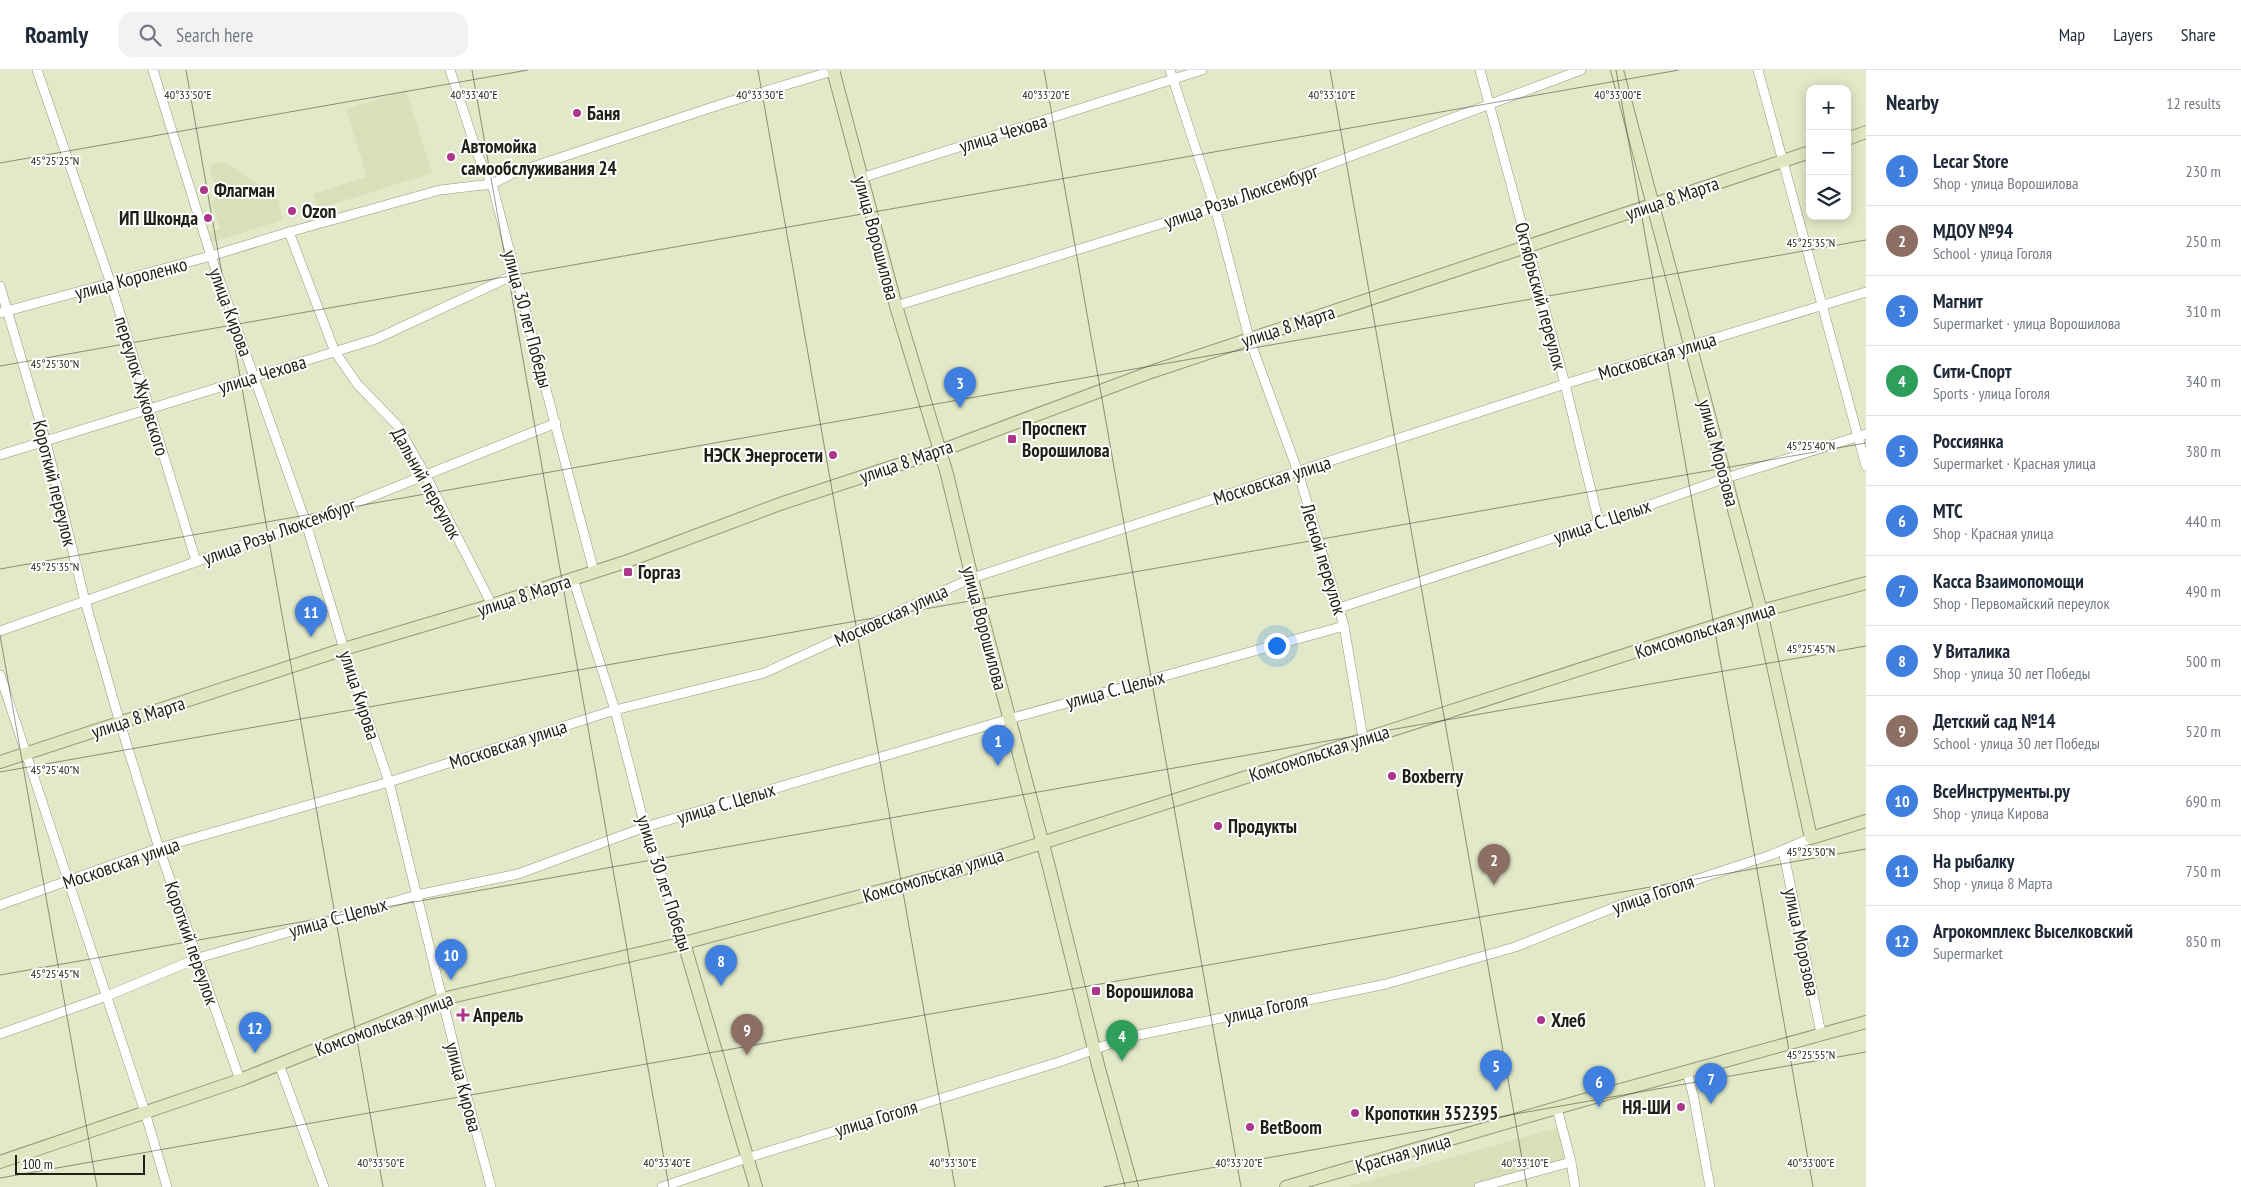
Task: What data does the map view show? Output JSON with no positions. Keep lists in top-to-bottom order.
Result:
{
  "streets": {
    "main road": [
      "улица 8 Марта",
      "улица Ворошилова",
      "улица 30 лет Победы",
      "улица Морозова",
      "Комсомольская улица",
      "улица Гоголя",
      "Красная улица"
    ],
    "street": [
      "улица Чехова",
      "улица Розы Люксембург",
      "улица Короленко",
      "Октябрьский переулок",
      "улица Кирова",
      "Московская улица",
      "переулок Жуковского",
      "Короткий переулок",
      "Дальний переулок",
      "улица С. Целых",
      "Лесной переулок"
    ]
  },
  "crossings": [
    ["улица Чехова", "улица Ворошилова"],
    ["улица Чехова", "улица Кирова"],
    ["улица Чехова", "улица 30 лет Победы"],
    ["улица Чехова", "переулок Жуковского"],
    ["улица Чехова", "Короткий переулок"],
    ["улица Чехова", "Дальний переулок"],
    ["улица Чехова", "Лесной переулок"],
    ["улица Розы Люксембург", "улица Ворошилова"],
    ["улица Розы Люксембург", "Октябрьский переулок"],
    ["улица Розы Люксембург", "улица Кирова"],
    ["улица Розы Люксембург", "улица 30 лет Победы"],
    ["улица Розы Люксембург", "переулок Жуковского"],
    ["улица Розы Люксембург", "Короткий переулок"],
    ["улица Розы Люксембург", "Дальний переулок"],
    ["улица Розы Люксембург", "Лесной переулок"],
    ["улица 8 Марта", "улица Ворошилова"],
    ["улица 8 Марта", "Октябрьский переулок"],
    ["улица 8 Марта", "улица Кирова"],
    ["улица 8 Марта", "улица 30 лет Победы"],
    ["улица 8 Марта", "улица Морозова"],
    ["улица 8 Марта", "Короткий переулок"],
    ["улица 8 Марта", "Дальний переулок"],
    ["улица 8 Марта", "Лесной переулок"],
    ["улица Ворошилова", "улица Короленко"],
    ["улица Ворошилова", "Московская улица"],
    ["улица Ворошилова", "улица С. Целых"],
    ["улица Ворошилова", "Комсомольская улица"],
    ["улица Ворошилова", "улица Гоголя"],
    ["улица Короленко", "улица Кирова"],
    ["улица Короленко", "улица 30 лет Победы"],
    ["улица Короленко", "переулок Жуковского"],
    ["улица Короленко", "Короткий переулок"],
    ["улица Короленко", "Дальний переулок"],
    ["Октябрьский переулок", "Московская улица"],
    ["Октябрьский переулок", "улица С. Целых"],
    ["улица Кирова", "Московская улица"],
    ["улица Кирова", "улица С. Целых"],
    ["улица Кирова", "Комсомольская улица"],
    ["улица 30 лет Победы", "Московская улица"],
    ["улица 30 лет Победы", "улица С. Целых"],
    ["улица 30 лет Победы", "Комсомольская улица"],
    ["улица 30 лет Победы", "улица Гоголя"],
    ["Московская улица", "улица Морозова"],
    ["Московская улица", "Короткий переулок"],
    ["Московская улица", "Лесной переулок"],
    ["улица Морозова", "улица С. Целых"],
    ["улица Морозова", "Комсомольская улица"],
    ["улица Морозова", "улица Гоголя"],
    ["улица Морозова", "Красная улица"],
    ["Короткий переулок", "улица С. Целых"],
    ["Короткий переулок", "Комсомольская улица"],
    ["улица С. Целых", "Лесной переулок"],
    ["Лесной переулок", "Комсомольская улица"]
  ],
  "places": {
    "other": [
      "Баня",
      "Автомойка самообслуживания 24",
      "Флагман",
      "Ozon",
      "ИП Шконда",
      "НЭСК Энергосети",
      "Boxberry",
      "Продукты",
      "Хлеб",
      "НЯ-ШИ",
      "Кропоткин 352395",
      "BetBoom"
    ],
    "transit": ["Проспект Ворошилова", "Горгаз", "Ворошилова"],
    "health": ["Апрель"]
  },
  "scale_bar": "100 m",
  "page": {
    "header": "Roamly",
    "search": "Search here",
    "nav": ["Map", "Layers", "Share"],
    "heading": ["Nearby", "12 results"],
    "map_buttons": ["+", "−"],
    "list": [
      {
        "mark": "1",
        "name": "Lecar Store",
        "note": "Shop · улица Ворошилова",
        "value": "230 m"
      },
      {
        "mark": "2",
        "name": "МДОУ №94",
        "note": "School · улица Гоголя",
        "value": "250 m"
      },
      {
        "mark": "3",
        "name": "Магнит",
        "note": "Supermarket · улица Ворошилова",
        "value": "310 m"
      },
      {
        "mark": "4",
        "name": "Сити-Спорт",
        "note": "Sports · улица Гоголя",
        "value": "340 m"
      },
      {
        "mark": "5",
        "name": "Россиянка",
        "note": "Supermarket · Красная улица",
        "value": "380 m"
      },
      {
        "mark": "6",
        "name": "МТС",
        "note": "Shop · Красная улица",
        "value": "440 m"
      },
      {
        "mark": "7",
        "name": "Касса Взаимопомощи",
        "note": "Shop · Первомайский переулок",
        "value": "490 m"
      },
      {
        "mark": "8",
        "name": "У Виталика",
        "note": "Shop · улица 30 лет Победы",
        "value": "500 m"
      },
      {
        "mark": "9",
        "name": "Детский сад №14",
        "note": "School · улица 30 лет Победы",
        "value": "520 m"
      },
      {
        "mark": "10",
        "name": "ВсеИнструменты.ру",
        "note": "Shop · улица Кирова",
        "value": "690 m"
      },
      {
        "mark": "11",
        "name": "На рыбалку",
        "note": "Shop · улица 8 Марта",
        "value": "750 m"
      },
      {
        "mark": "12",
        "name": "Агрокомплекс Выселковский",
        "note": "Supermarket",
        "value": "850 m"
      }
    ],
    "pins": [
      "3",
      "11",
      "1",
      "2",
      "10",
      "8",
      "12",
      "9",
      "4",
      "5",
      "7",
      "6"
    ],
    "scale": "100 m"
  },
  "coordinates": [
    "40°33'50\"E",
    "40°33'40\"E",
    "40°33'30\"E",
    "40°33'20\"E",
    "40°33'10\"E",
    "40°33'00\"E",
    "45°25'25\"N",
    "45°25'35\"N",
    "45°25'30\"N",
    "45°25'40\"N",
    "45°25'45\"N",
    "45°25'50\"N",
    "45°25'55\"N"
  ]
}
